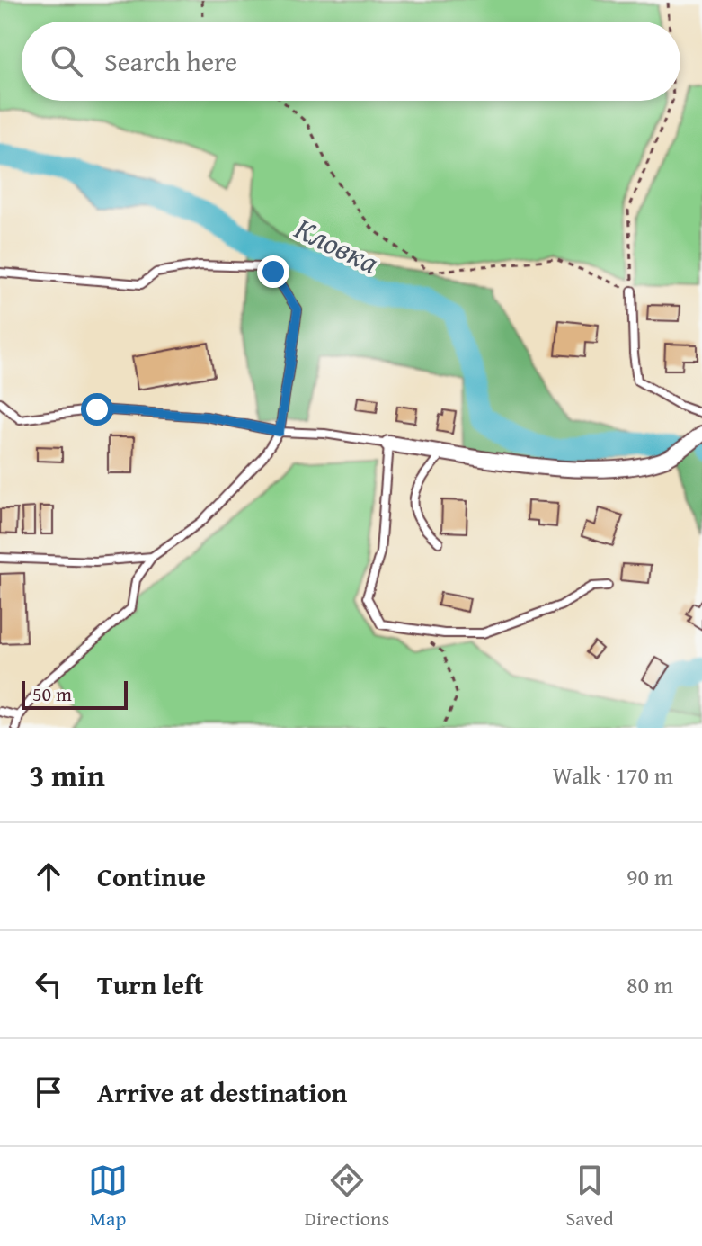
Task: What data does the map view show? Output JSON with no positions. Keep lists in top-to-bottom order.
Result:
{
  "water": ["Кловка"],
  "scale_bar": "50 m",
  "page": {
    "search": "Search here",
    "scale": "50 m",
    "heading": ["3 min", "Walk · 170 m"],
    "list": [
      ["Continue", "90 m"],
      ["Turn left", "80 m"],
      "Arrive at destination"
    ],
    "nav": ["Map", "Directions", "Saved"]
  }
}
